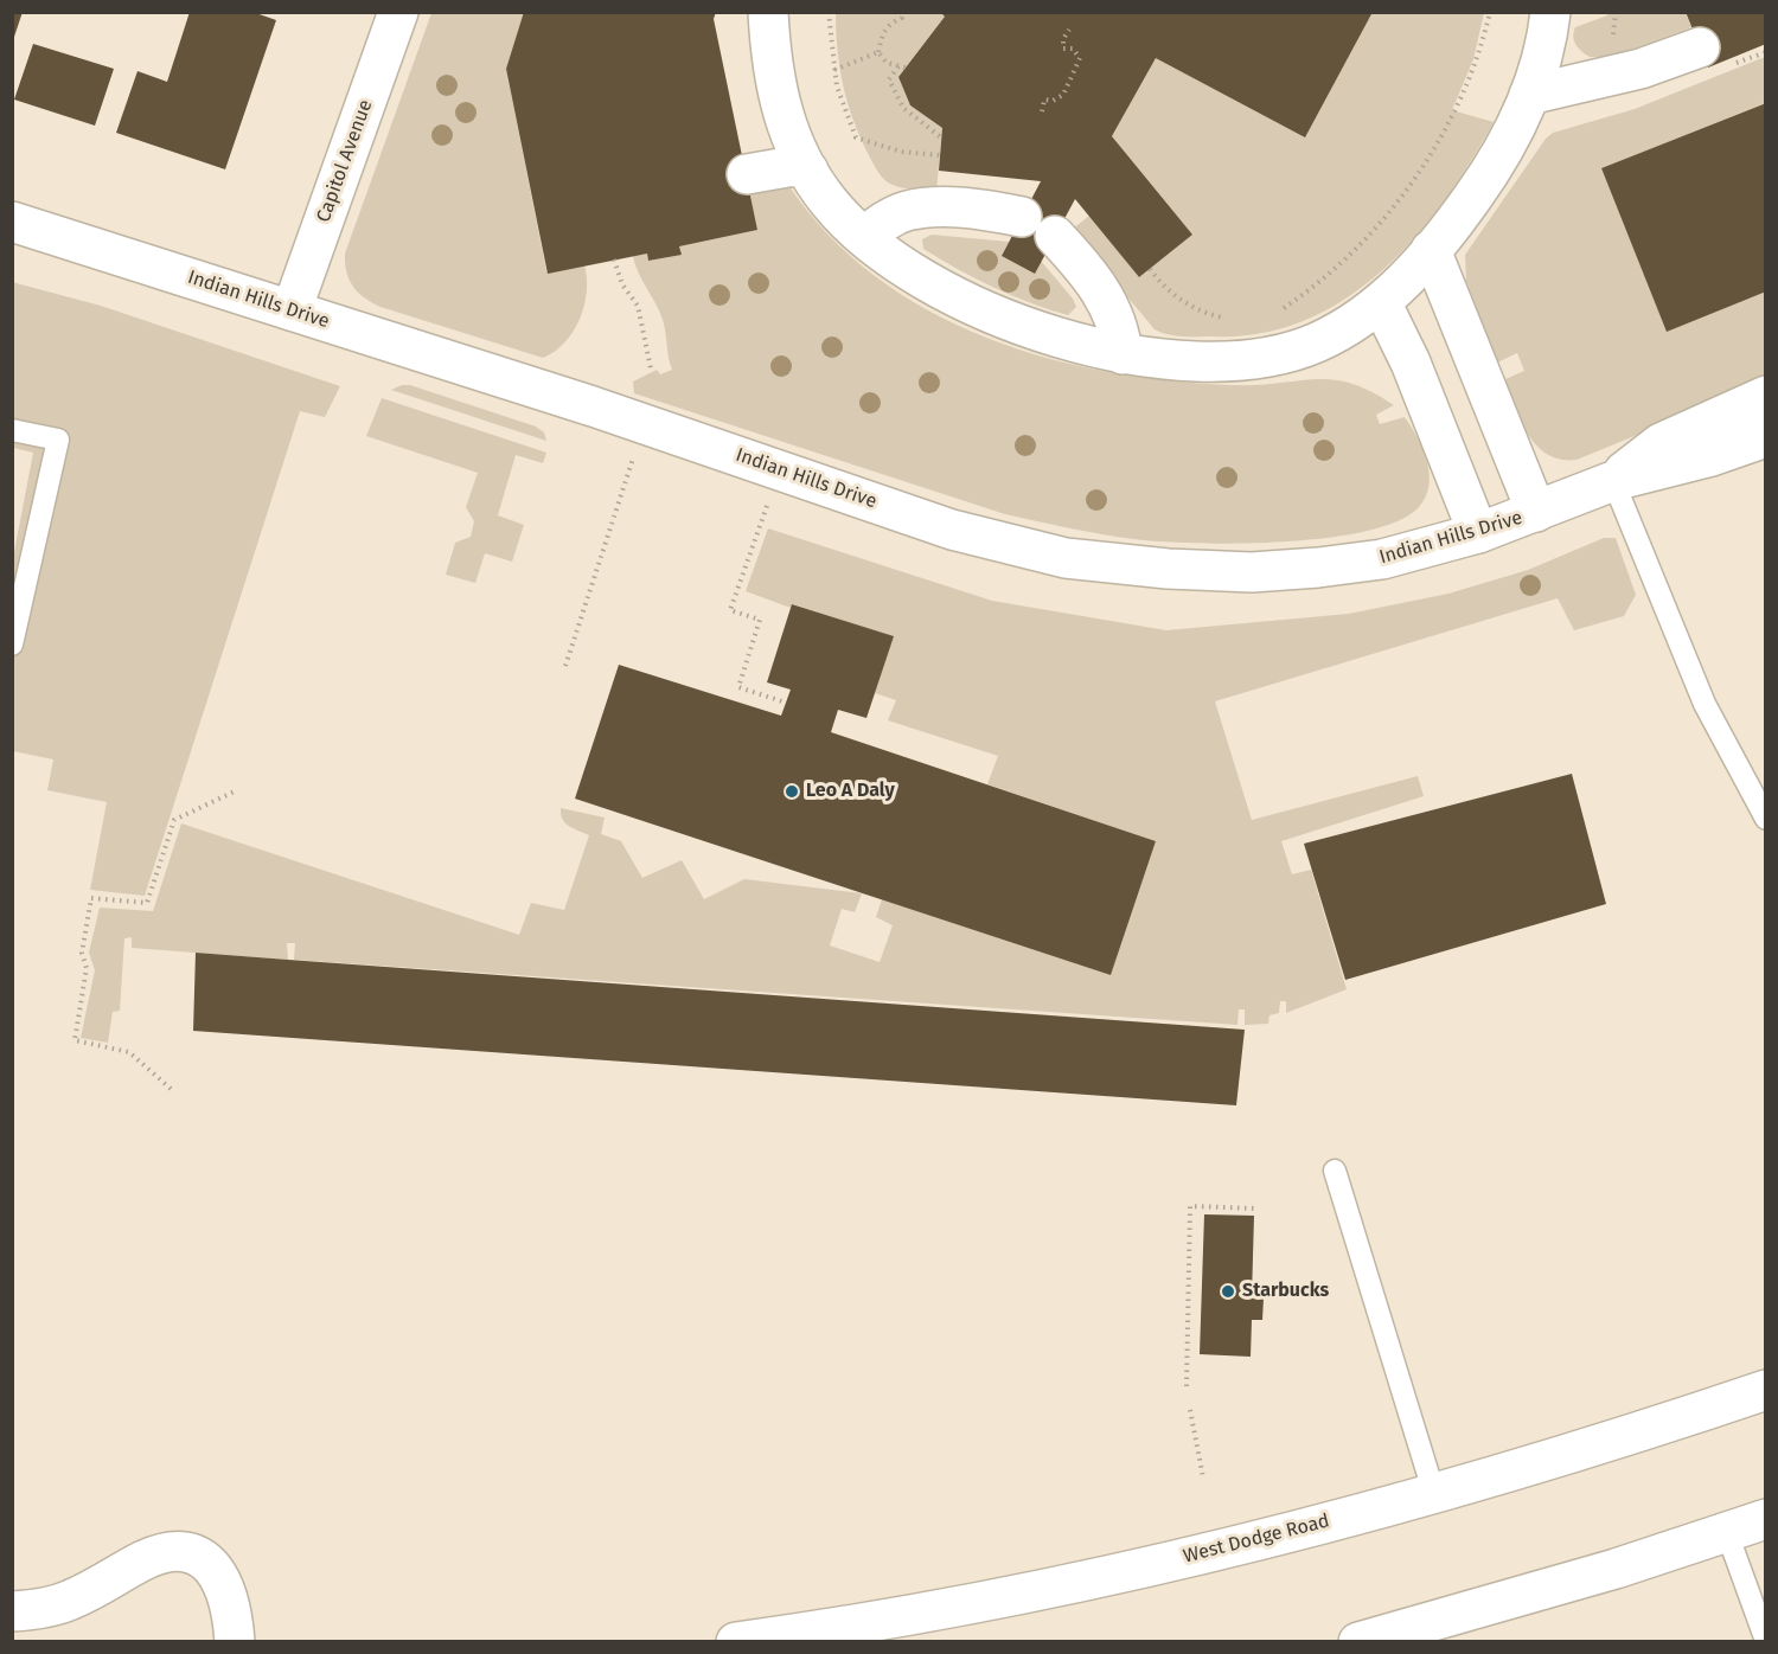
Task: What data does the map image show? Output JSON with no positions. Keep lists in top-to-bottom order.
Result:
{
  "streets": {
    "main road": ["Capitol Avenue", "Indian Hills Drive", "West Dodge Road"]
  },
  "crossings": [
    ["Capitol Avenue", "Indian Hills Drive"]
  ],
  "places": ["Leo A Daly", "Starbucks"]
}
